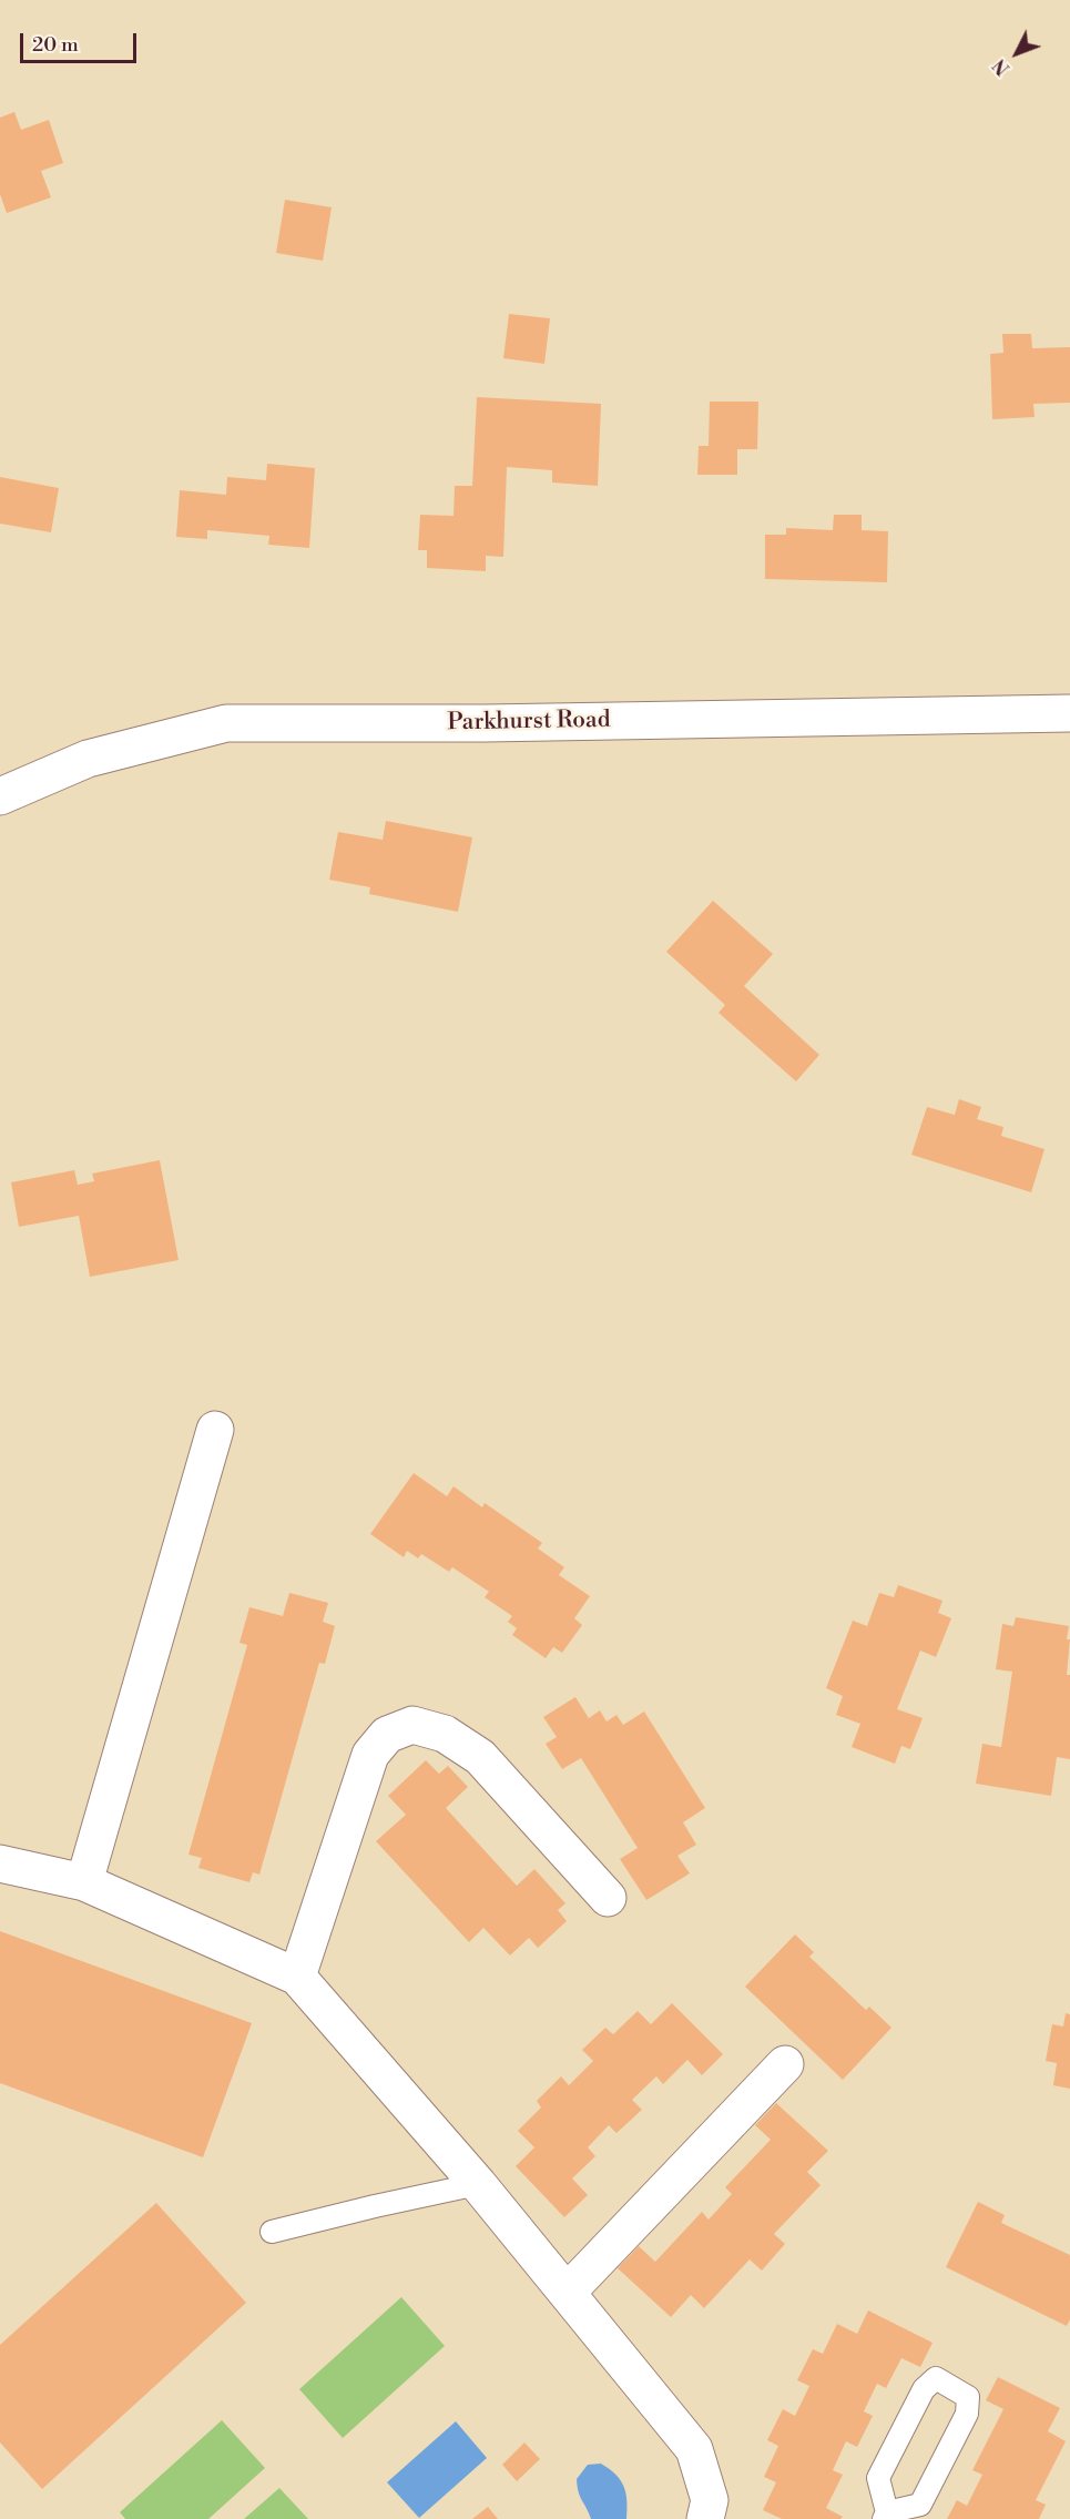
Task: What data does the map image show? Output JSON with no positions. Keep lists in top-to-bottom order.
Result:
{
  "streets": {
    "street": ["Parkhurst Road"]
  },
  "scale_bar": "20 m",
  "north": "bottom left"
}
